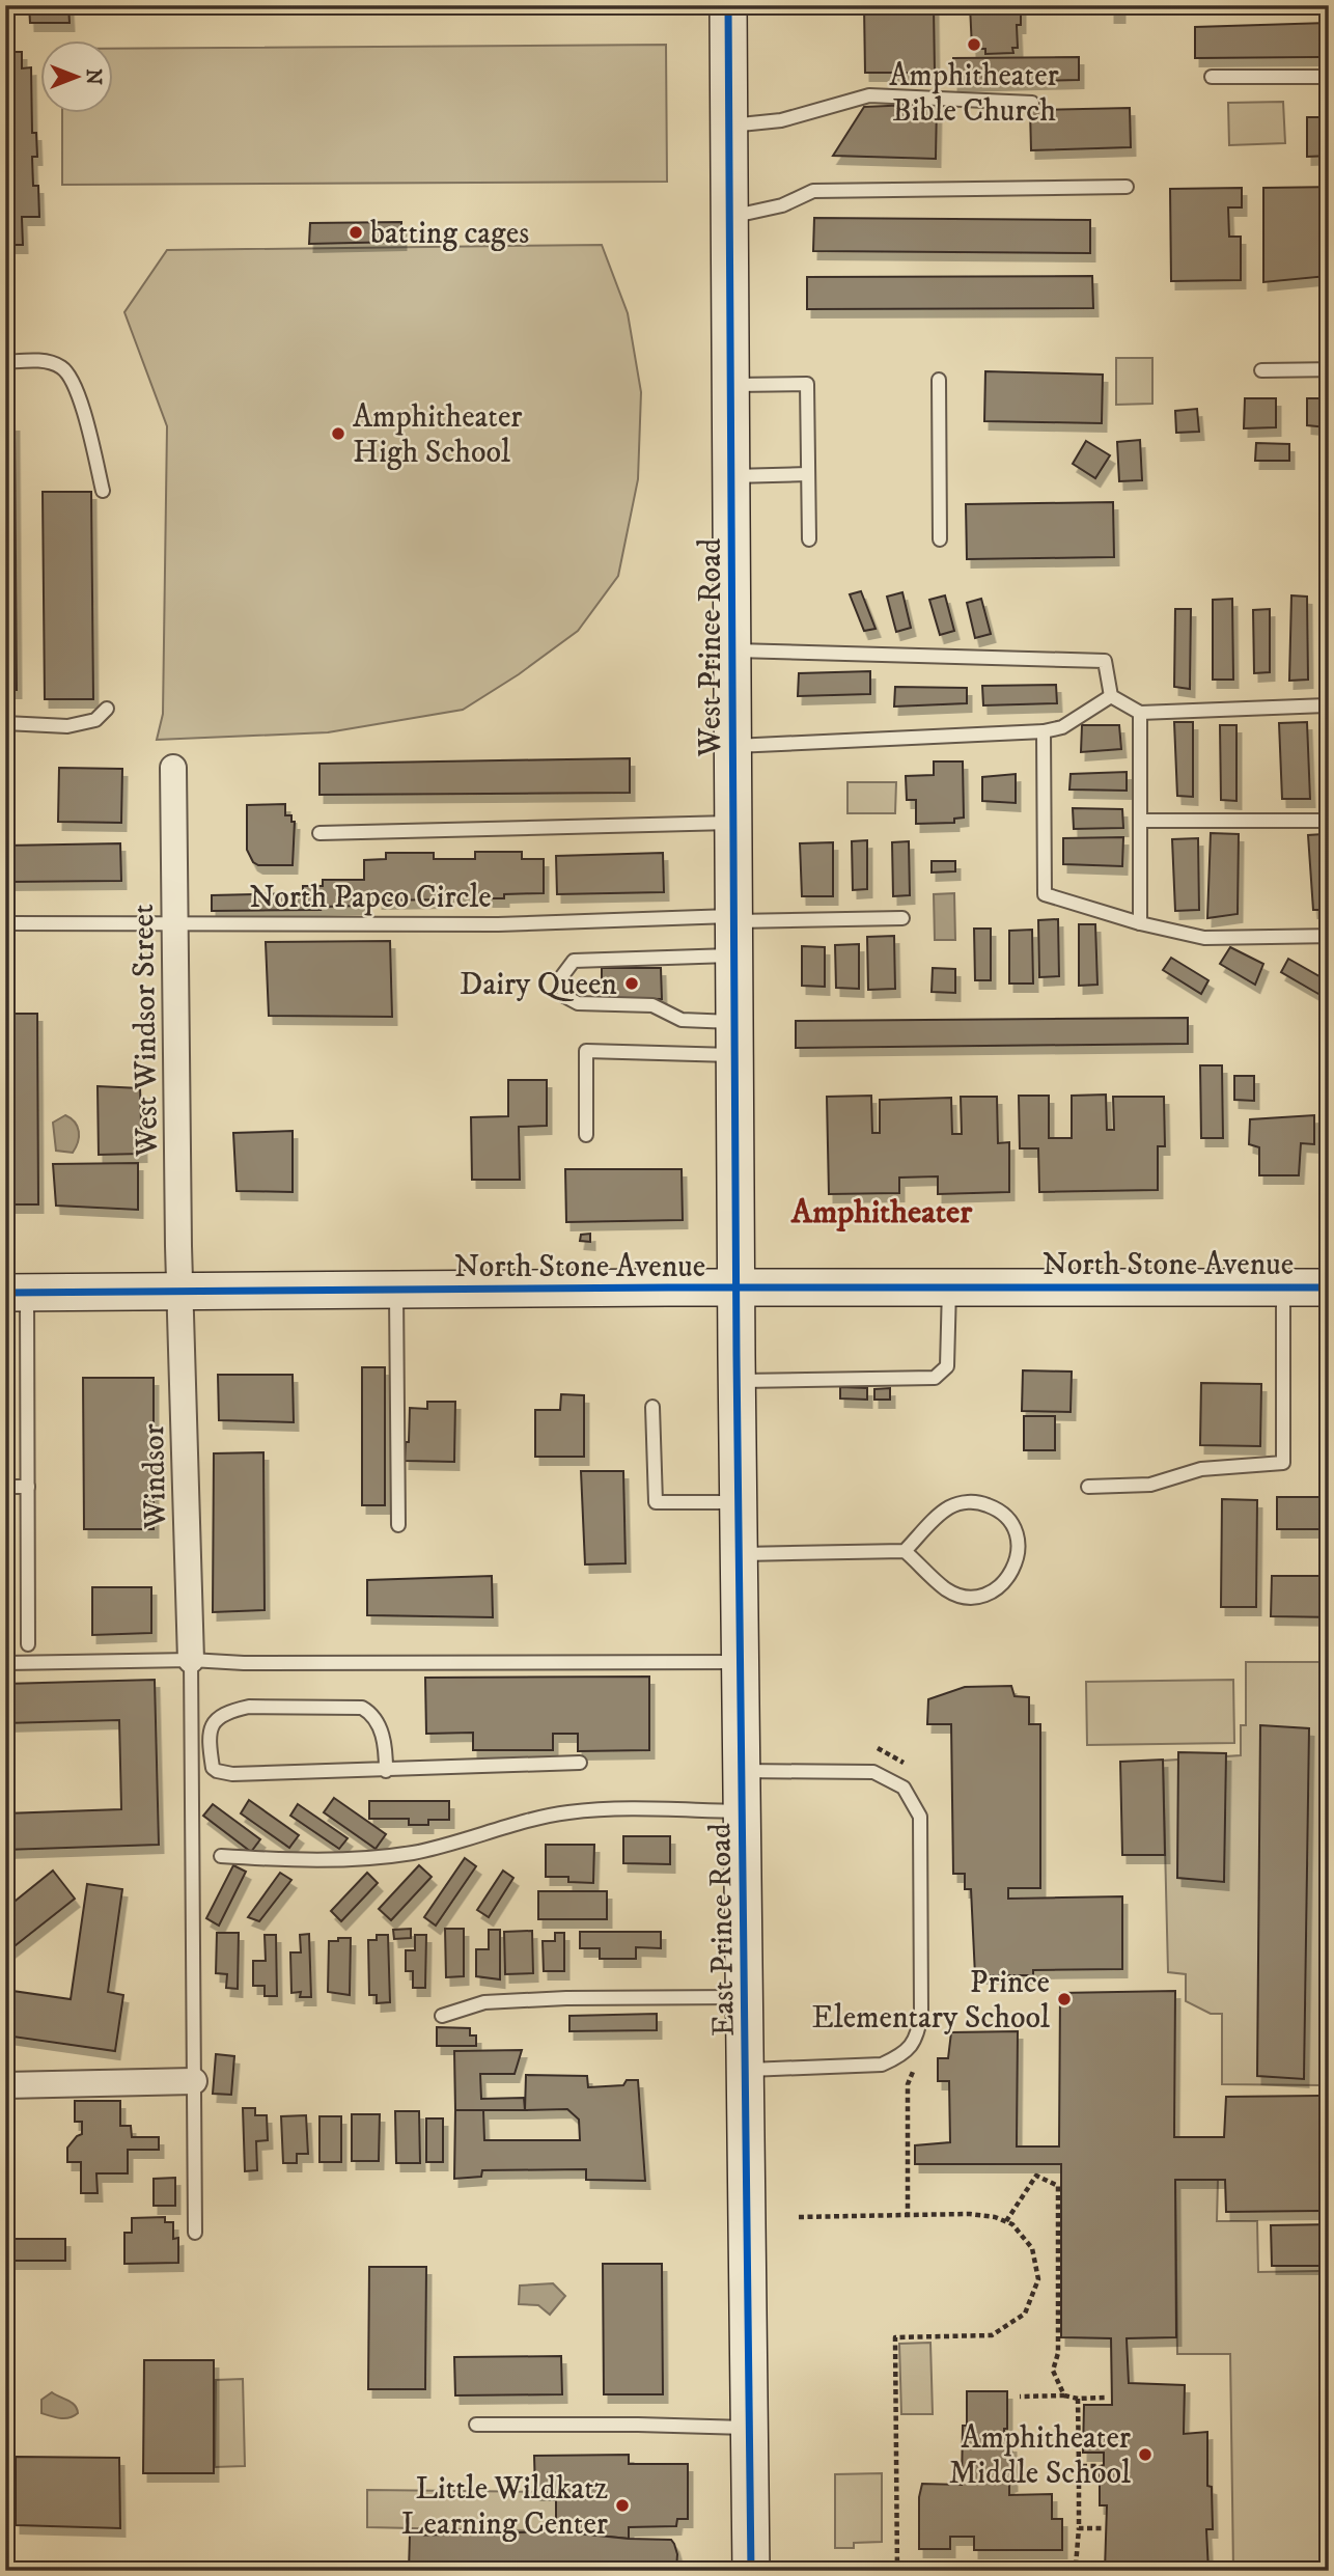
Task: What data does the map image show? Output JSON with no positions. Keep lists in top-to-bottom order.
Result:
{
  "streets": {
    "main road": ["West Prince Road", "North Stone Avenue", "East Prince Road"],
    "street": ["West Windsor Street", "Windsor"],
    "lane": ["North Papco Circle"]
  },
  "crossings": [
    ["West Prince Road", "North Papco Circle"],
    ["West Prince Road", "North Stone Avenue"],
    ["West Prince Road", "East Prince Road"],
    ["North Papco Circle", "West Windsor Street"],
    ["West Windsor Street", "North Stone Avenue"],
    ["West Windsor Street", "Windsor"],
    ["North Stone Avenue", "Windsor"],
    ["North Stone Avenue", "East Prince Road"]
  ],
  "districts": ["Amphitheater"],
  "places": [
    "Amphitheater Bible Church",
    "batting cages",
    "Amphitheater High School",
    "Dairy Queen",
    "Prince Elementary School",
    "Amphitheater Middle School",
    "Little Wildkatz Learning Center"
  ],
  "north": "right"
}
